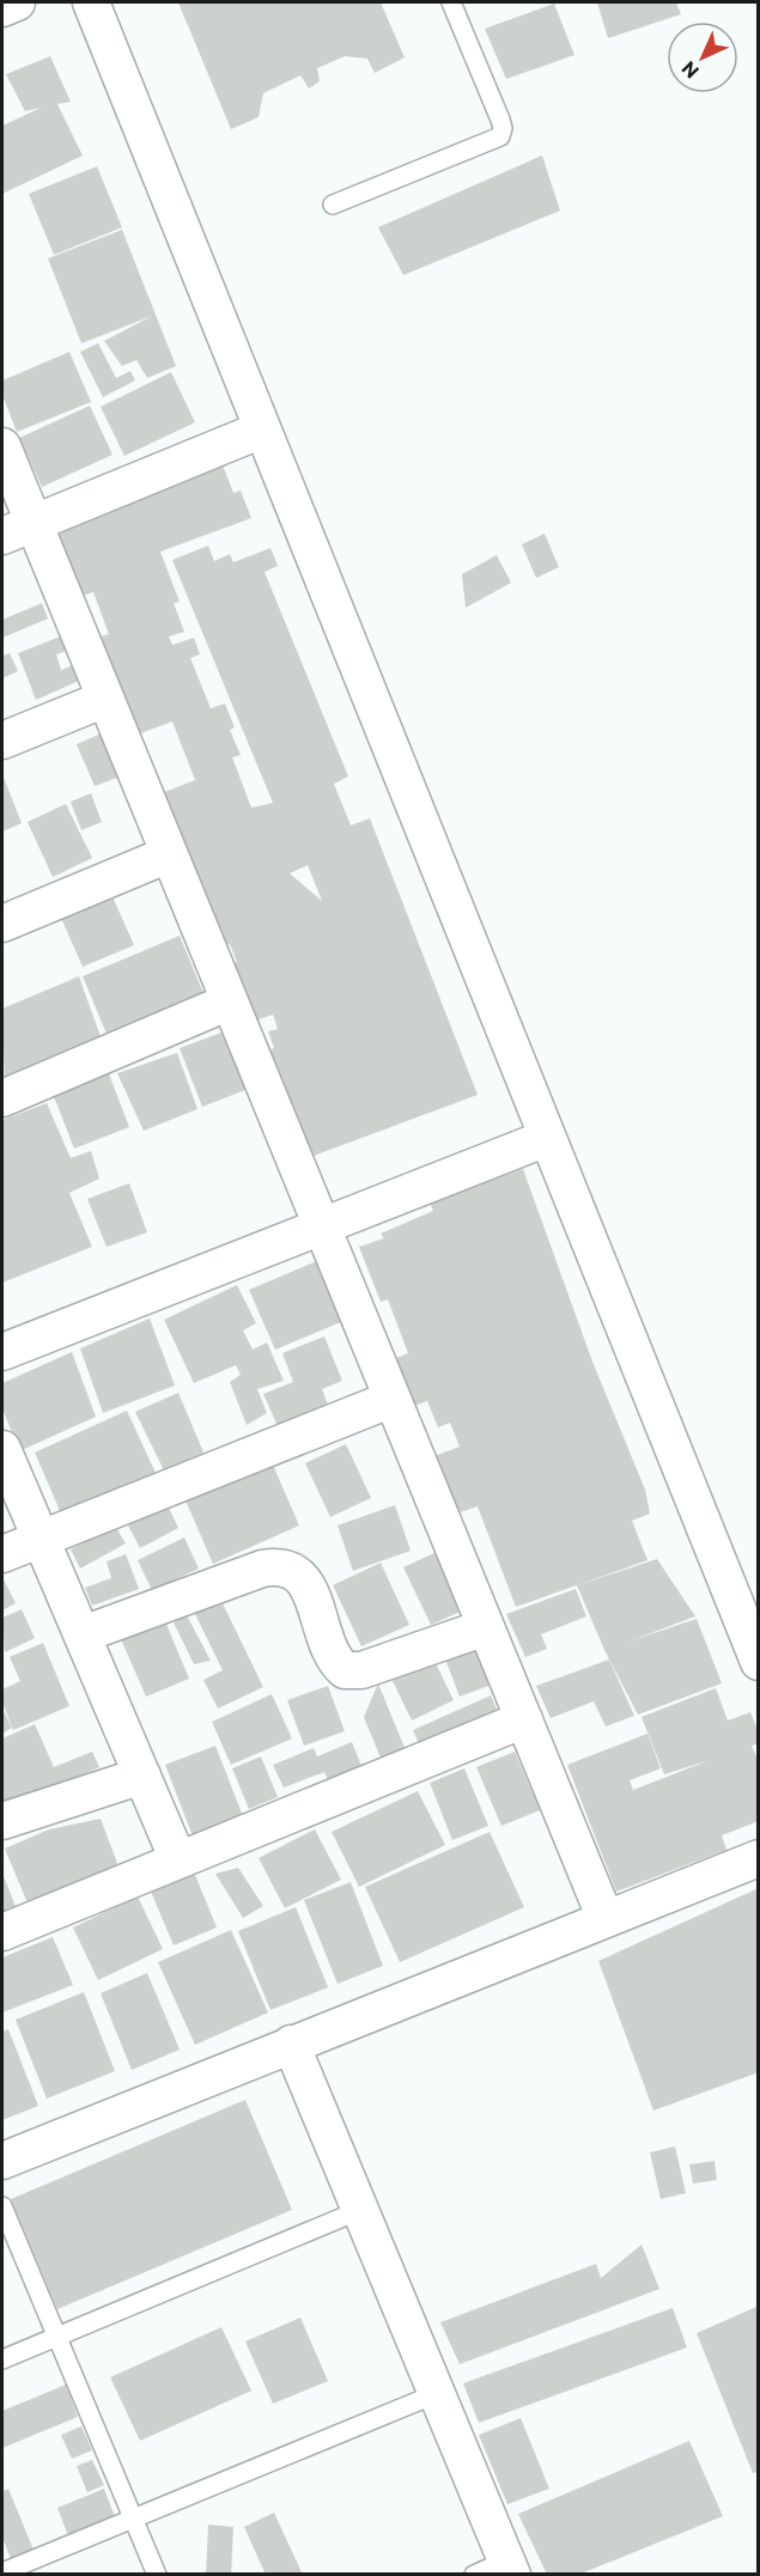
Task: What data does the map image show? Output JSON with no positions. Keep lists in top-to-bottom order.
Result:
{
  "north": "bottom left"
}
